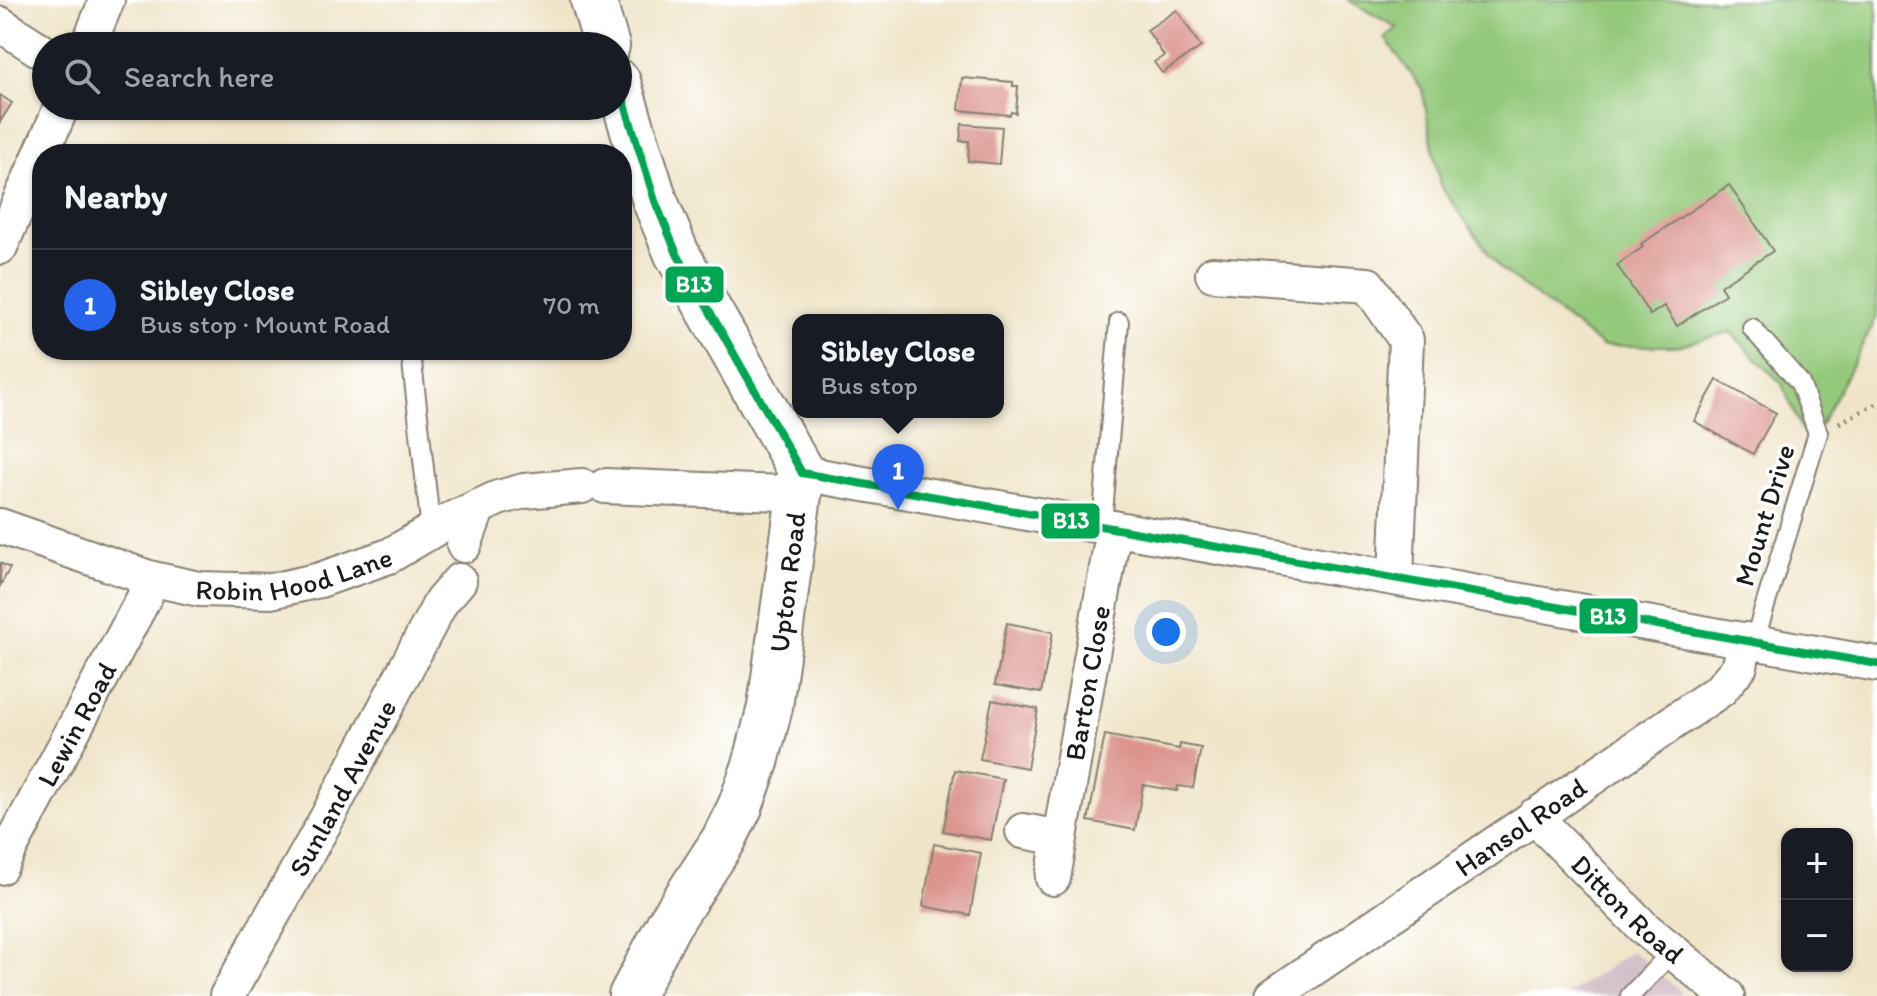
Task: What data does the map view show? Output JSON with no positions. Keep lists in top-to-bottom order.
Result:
{
  "streets": {
    "street": [
      "Robin Hood Lane",
      "Upton Road",
      "Barton Close",
      "Lewin Road",
      "Sunland Avenue",
      "Hansol Road",
      "Ditton Road"
    ],
    "lane": ["Mount Drive"]
  },
  "crossings": [
    ["Mount Drive", "Hansol Road"],
    ["Robin Hood Lane", "Upton Road"],
    ["Robin Hood Lane", "Lewin Road"],
    ["Hansol Road", "Ditton Road"]
  ],
  "lines": ["transit line B13"],
  "page": {
    "search": "Search here",
    "heading": "Nearby",
    "list": [
      {
        "mark": "1",
        "name": "Sibley Close",
        "note": "Bus stop · Mount Road",
        "value": "70 m"
      }
    ],
    "popup": ["Sibley Close", "Bus stop"],
    "pins": "1",
    "map_buttons": ["+", "−"]
  }
}
